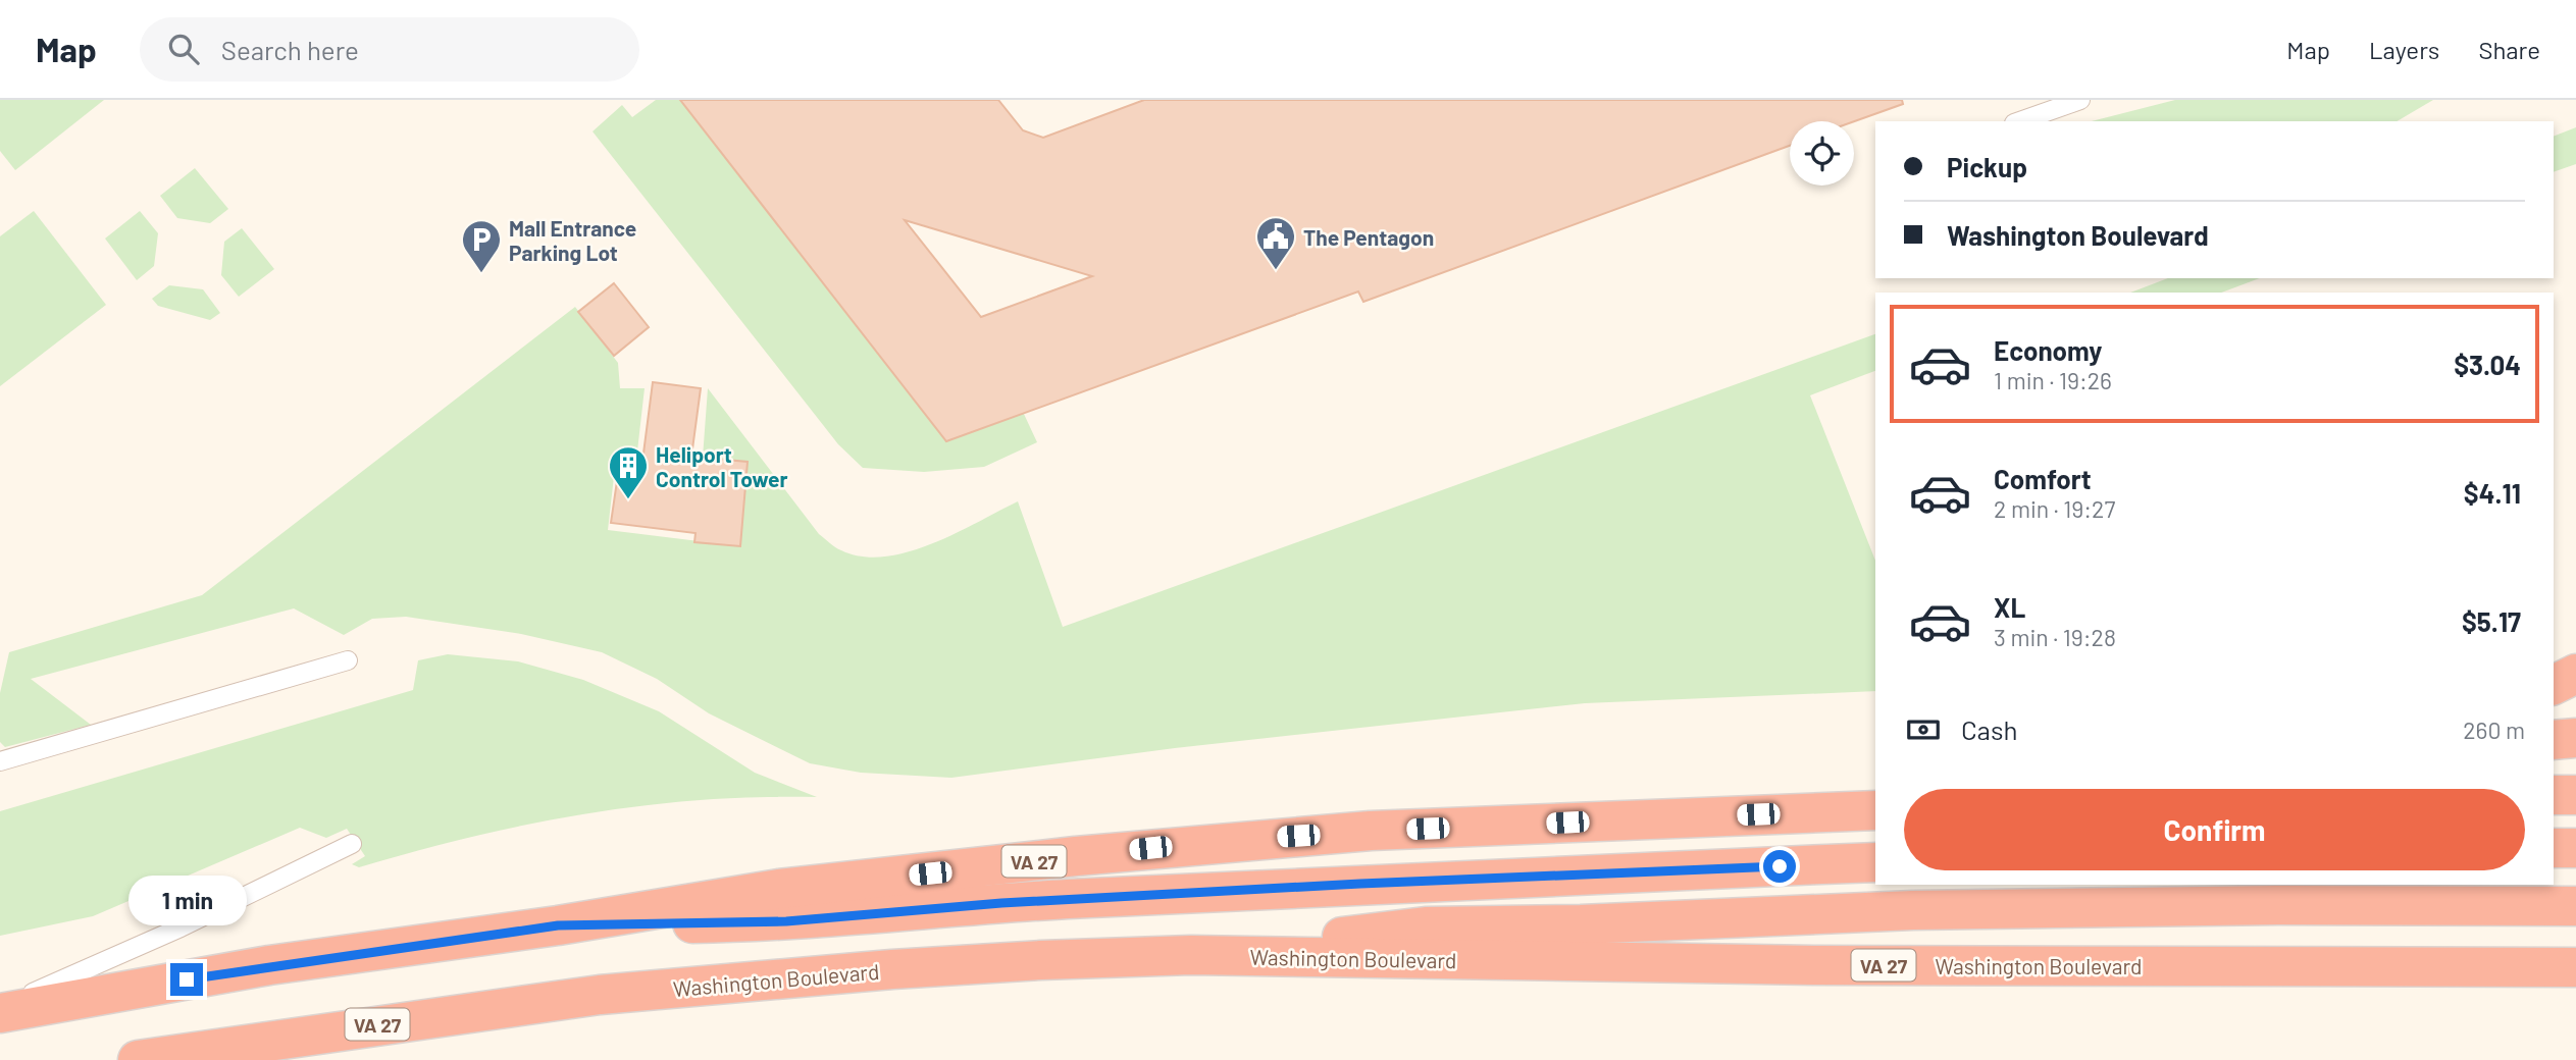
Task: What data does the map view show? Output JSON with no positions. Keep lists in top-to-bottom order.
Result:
{
  "streets": {
    "highway": ["VA 27", "Washington Boulevard"]
  },
  "places": {
    "public building": ["The Pentagon"],
    "parking": ["Mall Entrance Parking Lot"],
    "building": ["Heliport Control Tower"]
  },
  "page": {
    "header": "Map",
    "search": "Search here",
    "nav": ["Map", "Layers", "Share"],
    "banner": ["Pickup", "Washington Boulevard"],
    "list": [
      {
        "name": "Economy",
        "note": "1 min · 19:26",
        "value": "$3.04"
      },
      {
        "name": "Comfort",
        "note": "2 min · 19:27",
        "value": "$4.11"
      },
      {
        "name": "XL",
        "note": "3 min · 19:28",
        "value": "$5.17"
      }
    ],
    "pay": ["Cash", "260 m"],
    "buttons": "Confirm",
    "bubble": "1 min"
  }
}
